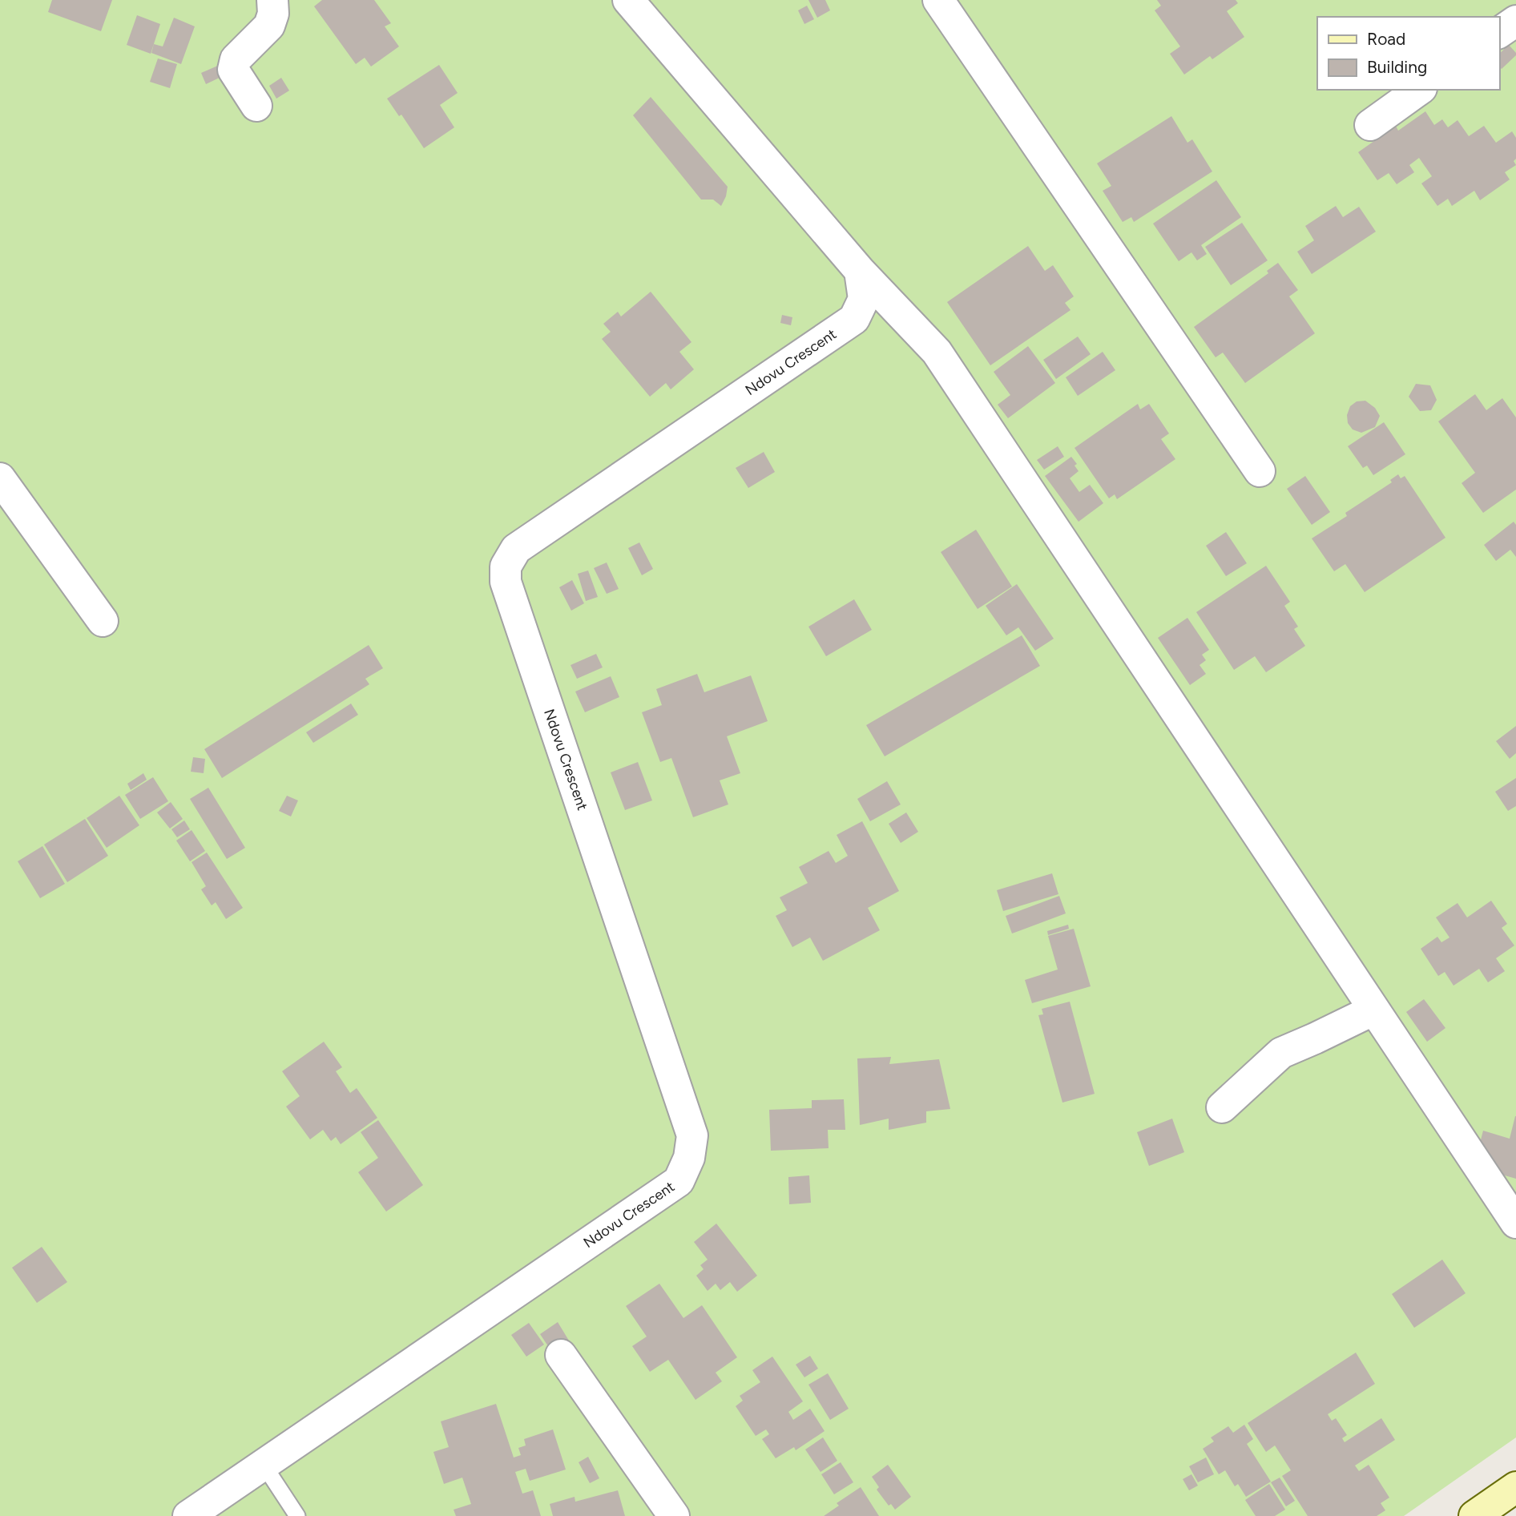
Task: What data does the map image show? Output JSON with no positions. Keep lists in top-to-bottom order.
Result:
{
  "streets": {
    "street": ["Ndovu Crescent"]
  },
  "legend": ["Road", "Building"]
}
